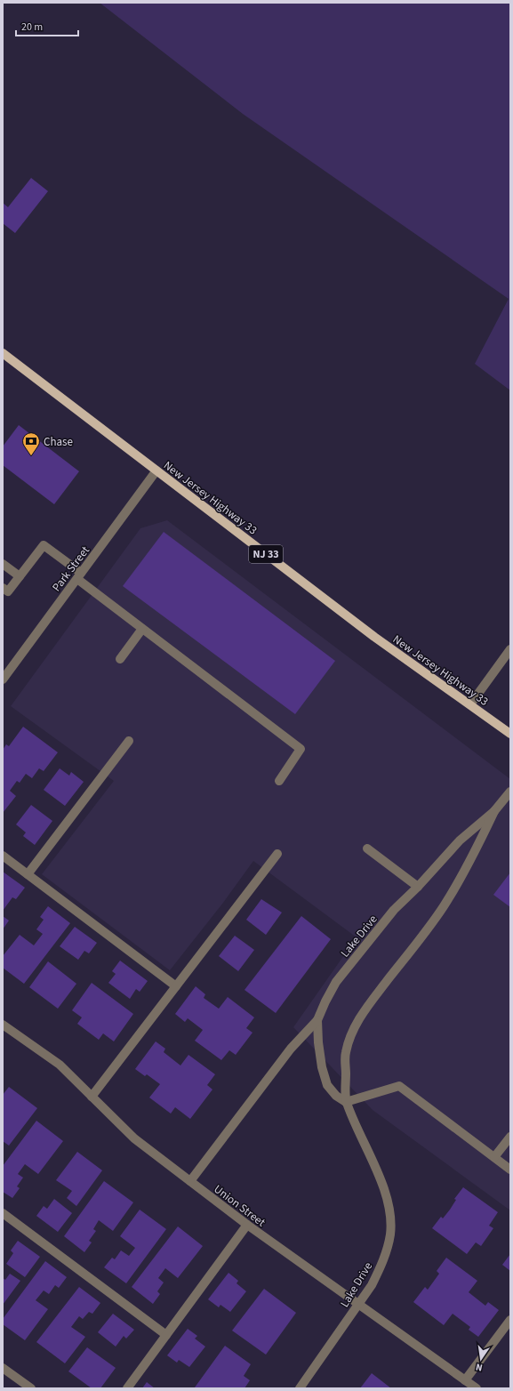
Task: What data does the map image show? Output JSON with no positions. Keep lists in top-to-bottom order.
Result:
{
  "streets": {
    "main road": ["New Jersey Highway 33", "NJ 33"],
    "street": ["Park Street", "Lake Drive", "Union Street"]
  },
  "crossings": [
    ["New Jersey Highway 33", "Park Street"],
    ["Lake Drive", "Union Street"]
  ],
  "places": {
    "bank": ["Chase"]
  },
  "scale_bar": "20 m",
  "north": "bottom"
}
